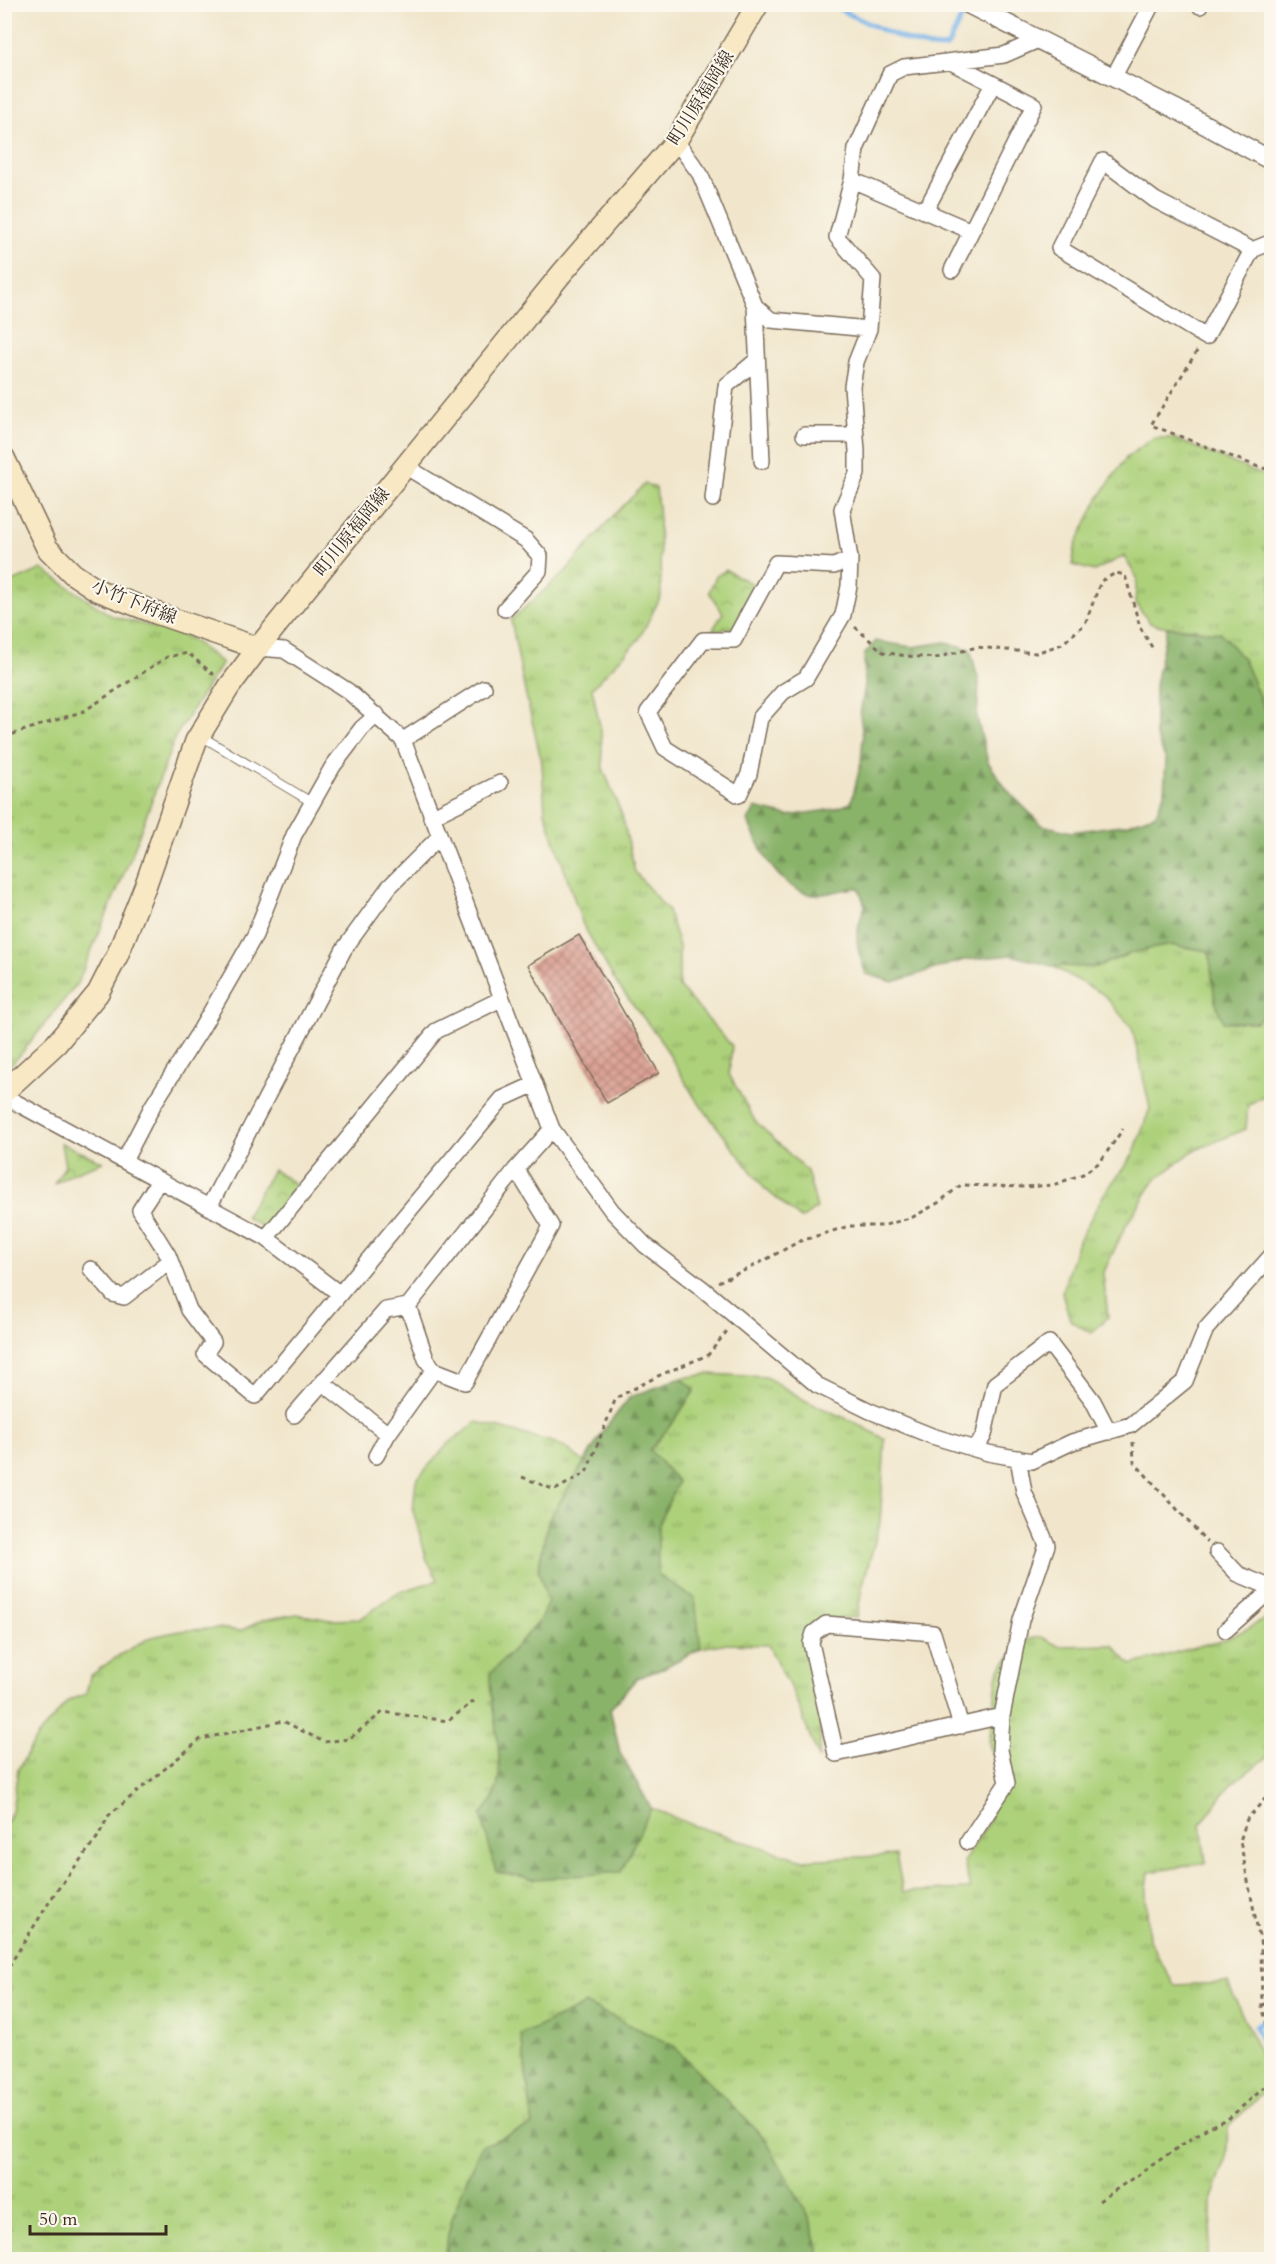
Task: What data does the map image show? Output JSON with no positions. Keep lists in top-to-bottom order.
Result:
{
  "streets": {
    "main road": ["町川原福岡線", "小竹下府線"]
  },
  "crossings": [
    ["町川原福岡線", "小竹下府線"]
  ],
  "scale_bar": "50 m"
}
